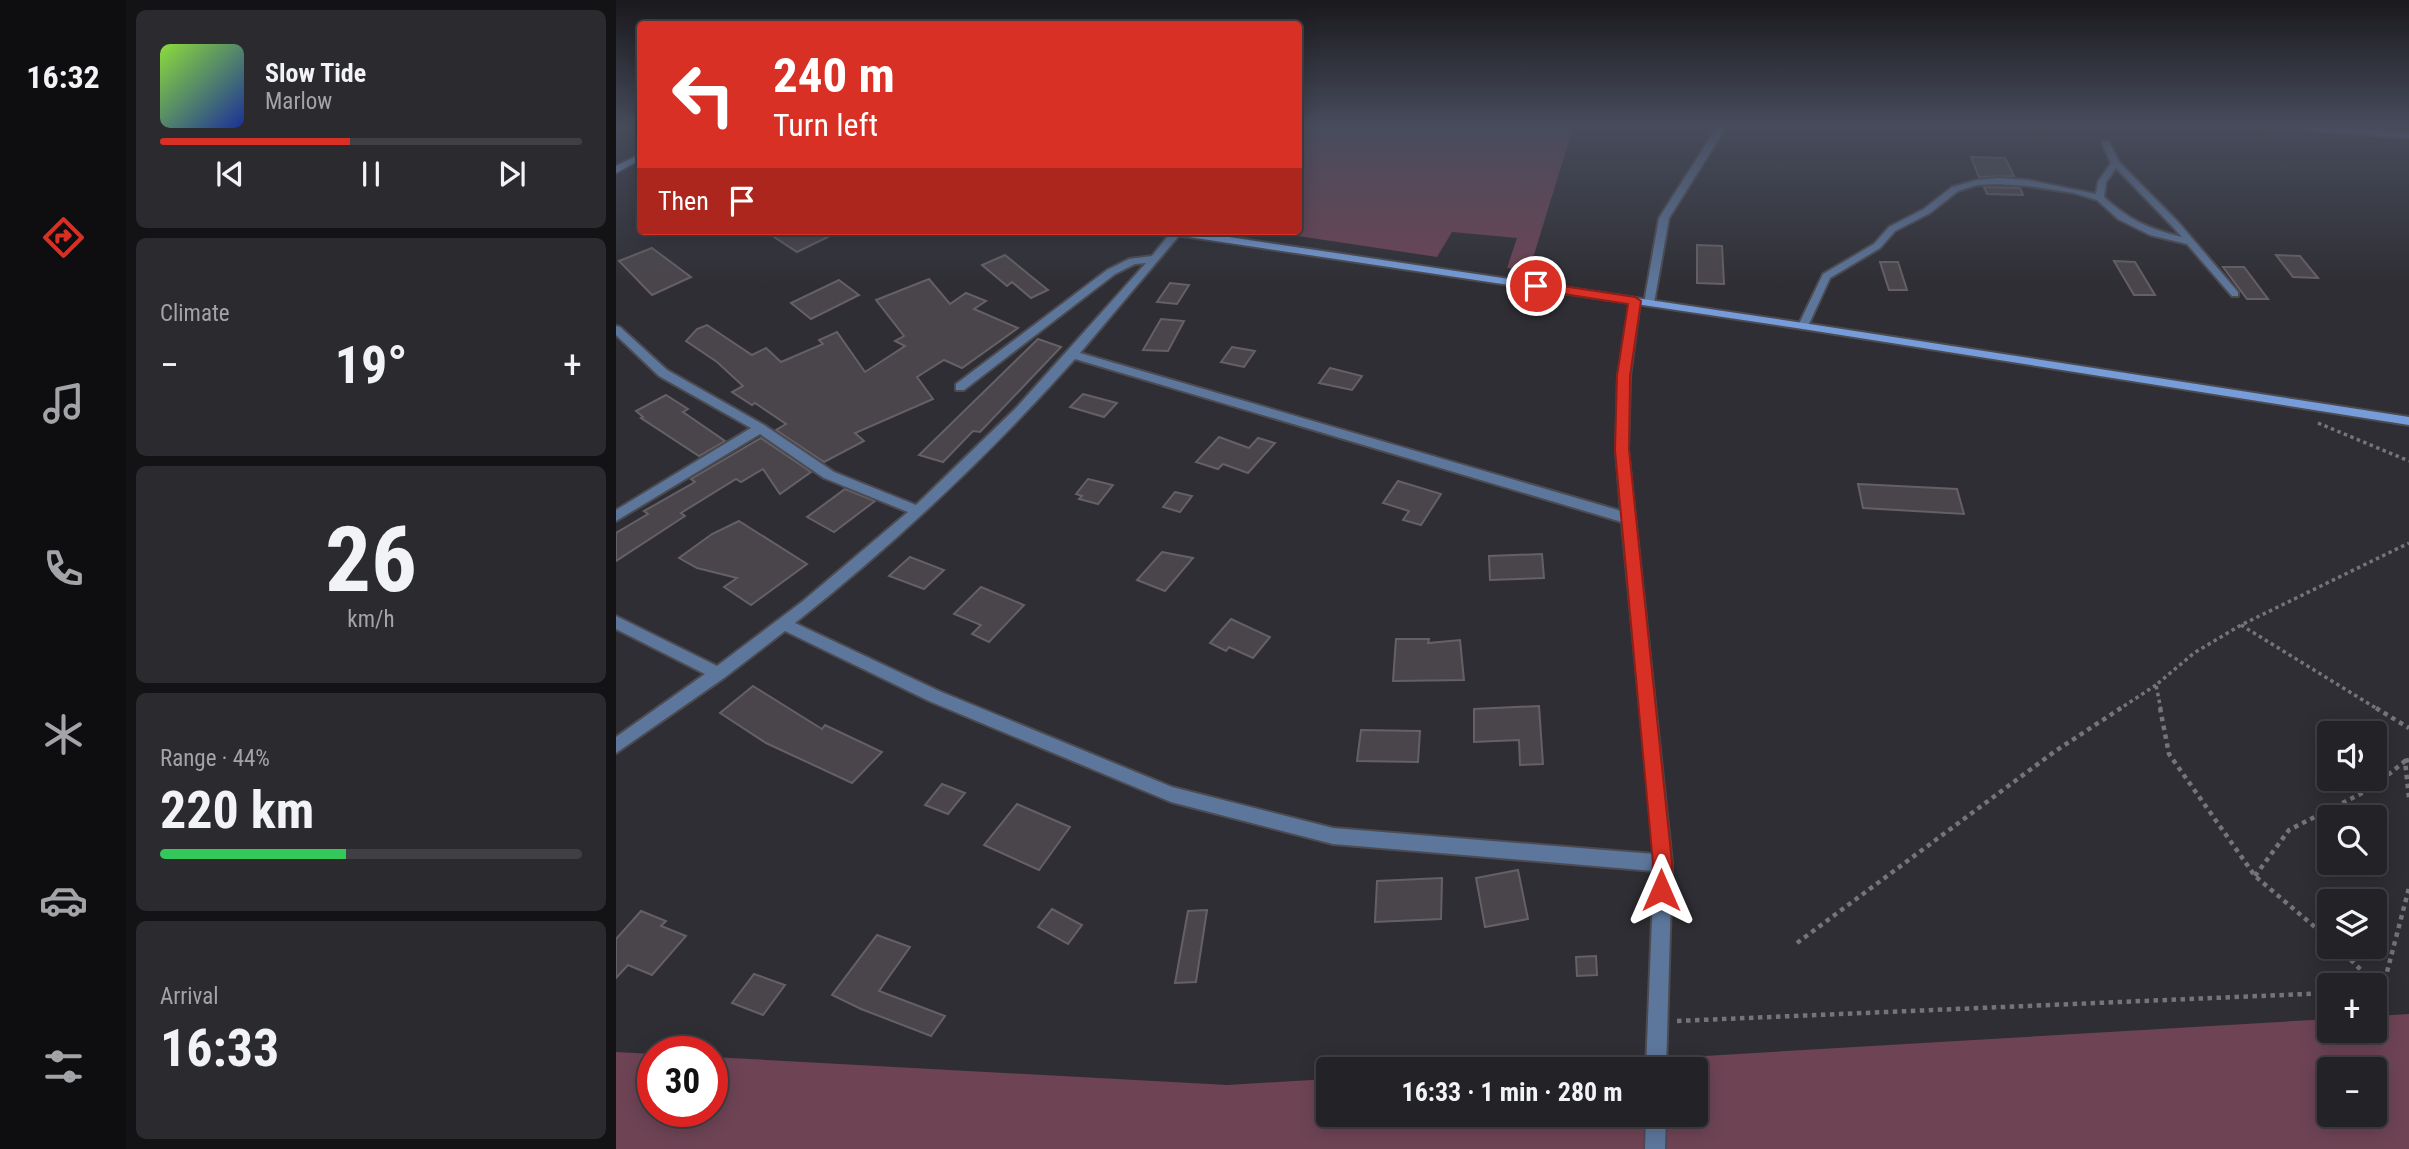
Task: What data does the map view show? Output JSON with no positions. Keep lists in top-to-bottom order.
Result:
{
  "page": {
    "tabs": "16:32",
    "turn": ["240 m", "Turn left"],
    "song": ["Slow Tide", "Marlow"],
    "then": "Then",
    "tile": [
      "Climate",
      ["26", "km/h"],
      ["Range · 44%", "220 km"],
      ["Arrival", "16:33"]
    ],
    "heat": ["−", "19°", "+"],
    "map_buttons": ["+", "−"],
    "limit": "30",
    "trip": "16:33 · 1 min · 280 m"
  }
}
